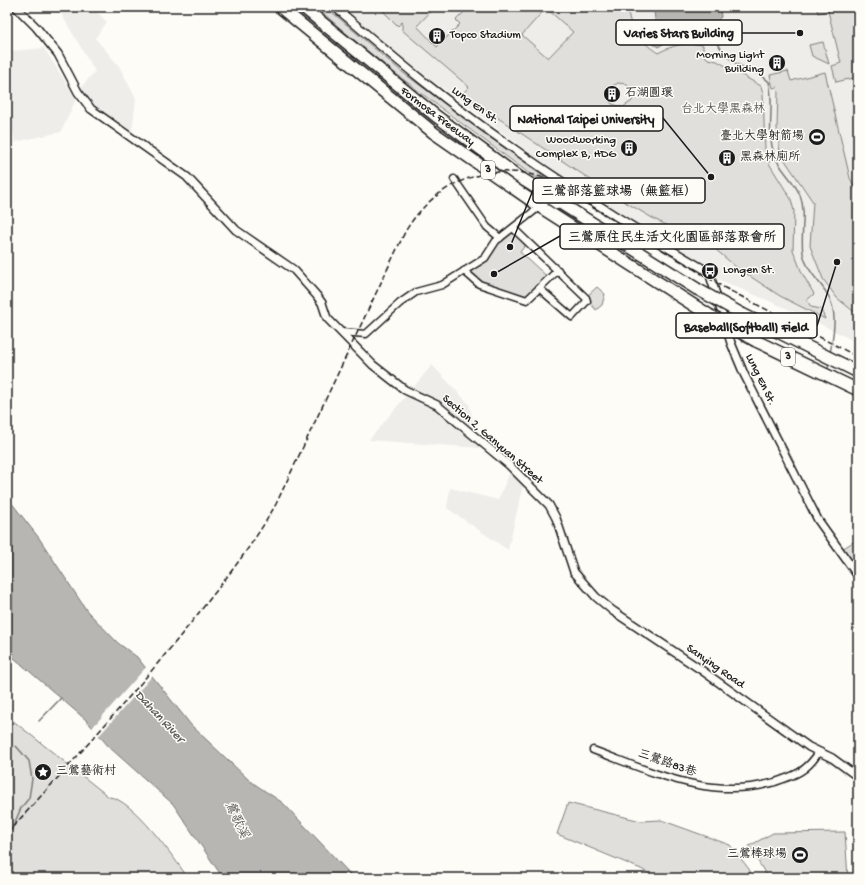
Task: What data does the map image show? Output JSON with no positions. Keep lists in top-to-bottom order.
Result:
{
  "streets": {
    "highway": ["Formosa Freeway", "3"],
    "street": [
      "Lung En St.",
      "Section 2, Ganyuan Street",
      "Sanying Road",
      "三鶯路83巷"
    ]
  },
  "crossings": [
    ["Section 2, Ganyuan Street", "Sanying Road"],
    ["Sanying Road", "三鶯路83巷"]
  ],
  "water": ["Dahan River", "鶯歌溪"],
  "parks": ["台北大學黒森林"],
  "places": {
    "other": [
      "Varies Stars Building",
      "National Taipei University",
      "三鶯部落籃球場（無籃框）",
      "Baseball(Softball) Field",
      "三鶯原住民生活文化園區部落聚會所"
    ],
    "building": [
      "Topco Stadium",
      "Morning Light Building",
      "石湖圓環",
      "Woodworking Complex B, HDG",
      "黑森林廁所"
    ],
    "sports": ["臺北大學射箭場", "三鶯棒球場"],
    "bus stop": ["Longen St."],
    "place": ["三鶯藝術村"]
  }
}
